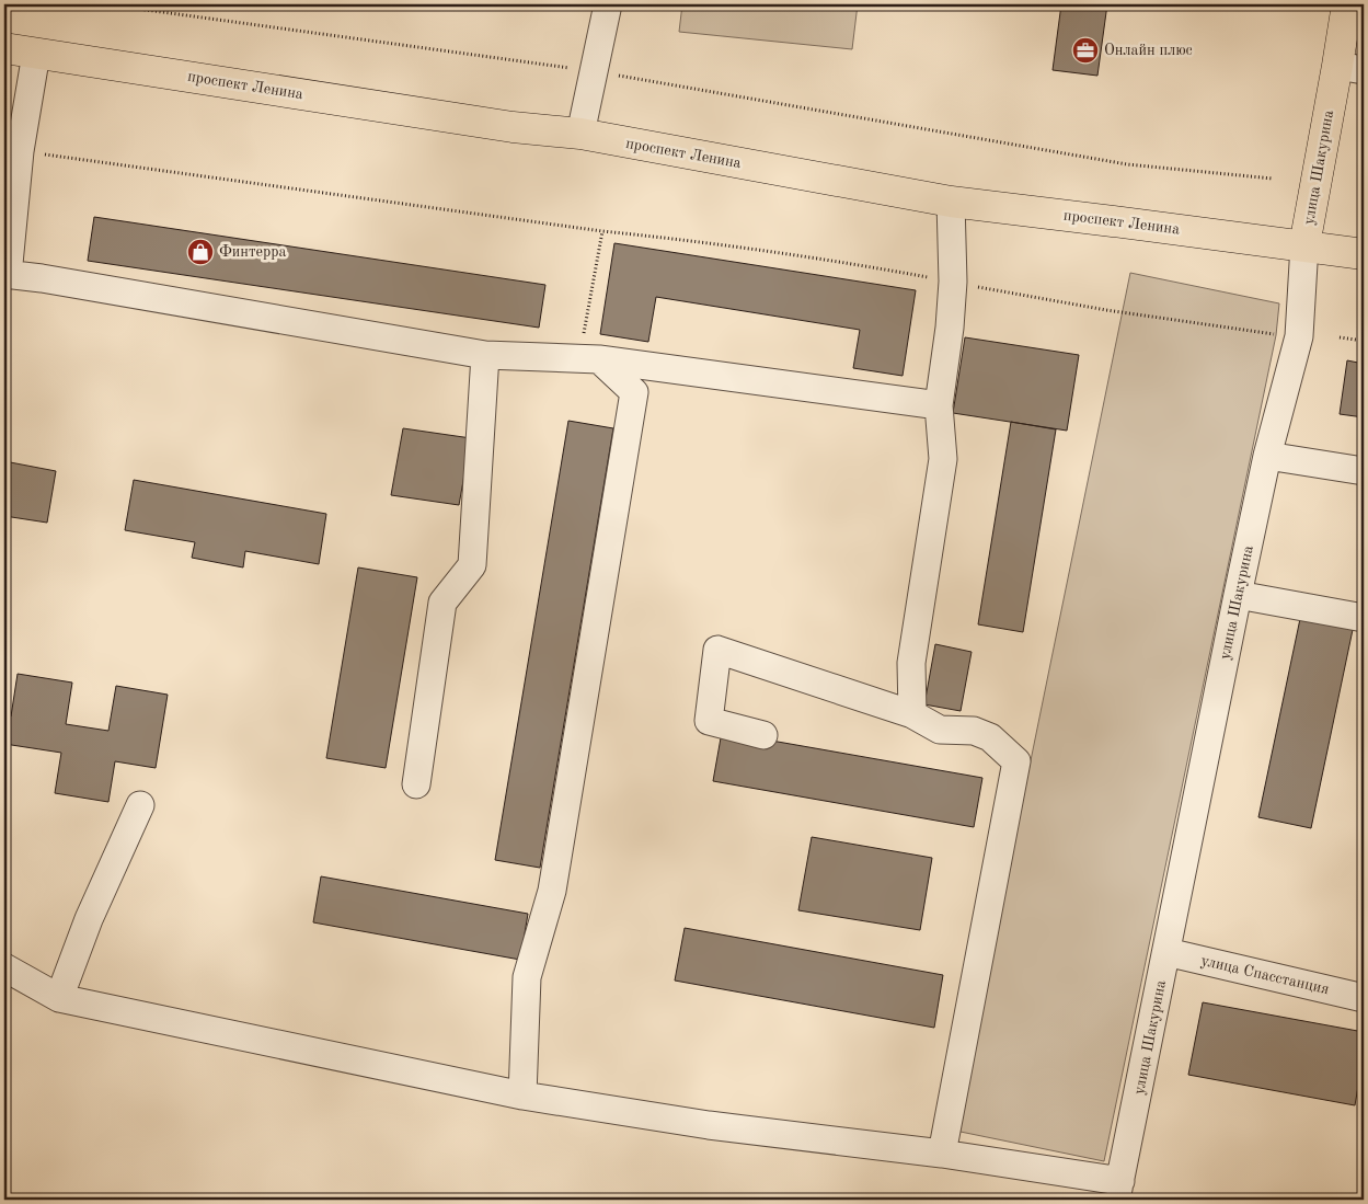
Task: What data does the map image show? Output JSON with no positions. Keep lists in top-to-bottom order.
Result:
{
  "streets": {
    "main road": ["проспект Ленина", "улица Шакурина"],
    "street": ["улица Спасстанция"]
  },
  "crossings": [
    ["проспект Ленина", "улица Шакурина"],
    ["улица Шакурина", "улица Спасстанция"]
  ],
  "places": {
    "office": ["Онлайн плюс"],
    "shop": ["Финтерра"]
  }
}
